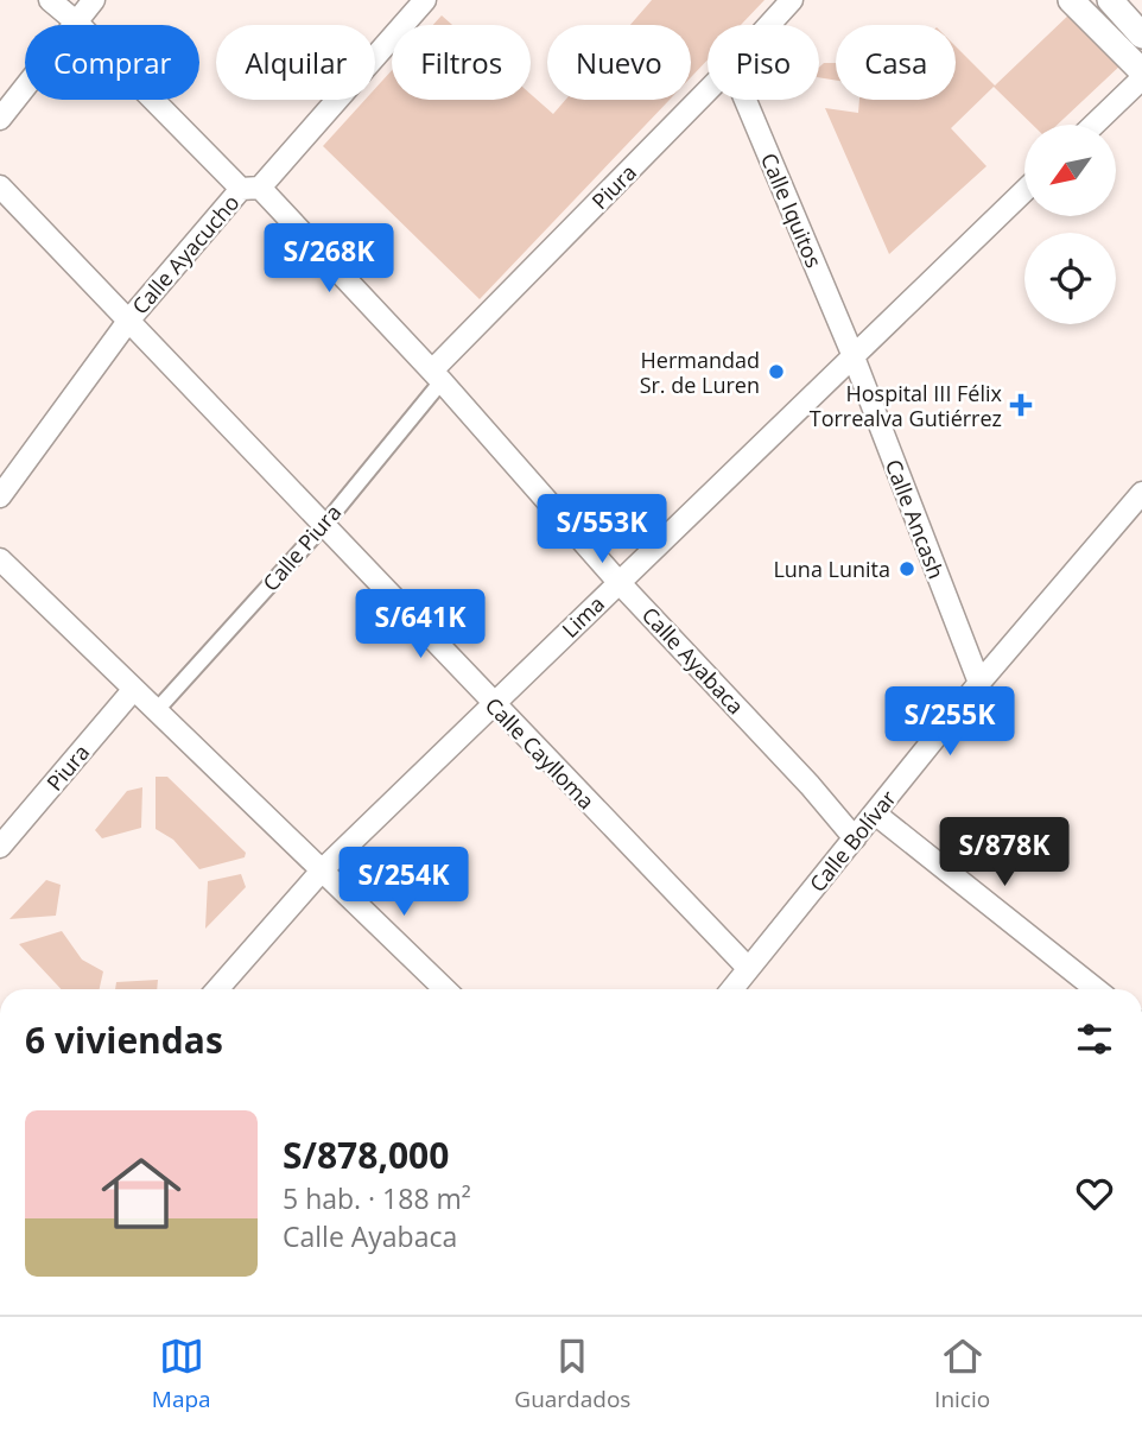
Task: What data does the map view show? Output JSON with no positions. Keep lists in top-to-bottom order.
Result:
{
  "streets": {
    "street": [
      "Piura",
      "Calle Iquitos",
      "Calle Ayacucho",
      "Calle Ancash",
      "Calle Piura",
      "Lima",
      "Calle Ayabaca",
      "Calle Caylloma",
      "Calle Bolívar"
    ]
  },
  "crossings": [
    ["Piura", "Calle Piura"],
    ["Piura", "Calle Ayabaca"],
    ["Calle Iquitos", "Calle Ancash"],
    ["Calle Iquitos", "Lima"],
    ["Calle Ayacucho", "Calle Ayabaca"],
    ["Calle Ayacucho", "Calle Caylloma"],
    ["Calle Ancash", "Lima"],
    ["Calle Ancash", "Calle Bolívar"],
    ["Calle Piura", "Calle Ayabaca"],
    ["Calle Piura", "Calle Caylloma"],
    ["Lima", "Calle Ayabaca"],
    ["Lima", "Calle Caylloma"],
    ["Calle Ayabaca", "Calle Bolívar"],
    ["Calle Caylloma", "Calle Bolívar"]
  ],
  "places": {
    "other": ["Hermandad Sr. de Luren", "Luna Lunita"],
    "health": ["Hospital III Félix Torrealva Gutiérrez"]
  },
  "north": "bottom left",
  "page": {
    "chip": [
      "Comprar",
      "Alquilar",
      "Filtros",
      "Nuevo",
      "Piso",
      "Casa"
    ],
    "price": [
      "S/268K",
      "S/553K",
      "S/641K",
      "S/255K",
      "S/878K",
      "S/254K"
    ],
    "heading": "6 viviendas",
    "list": [
      {
        "name": "S/878,000",
        "note": "5 hab. · 188 m² · Calle Ayabaca"
      }
    ],
    "tabs": ["Mapa", "Guardados", "Inicio"]
  }
}
